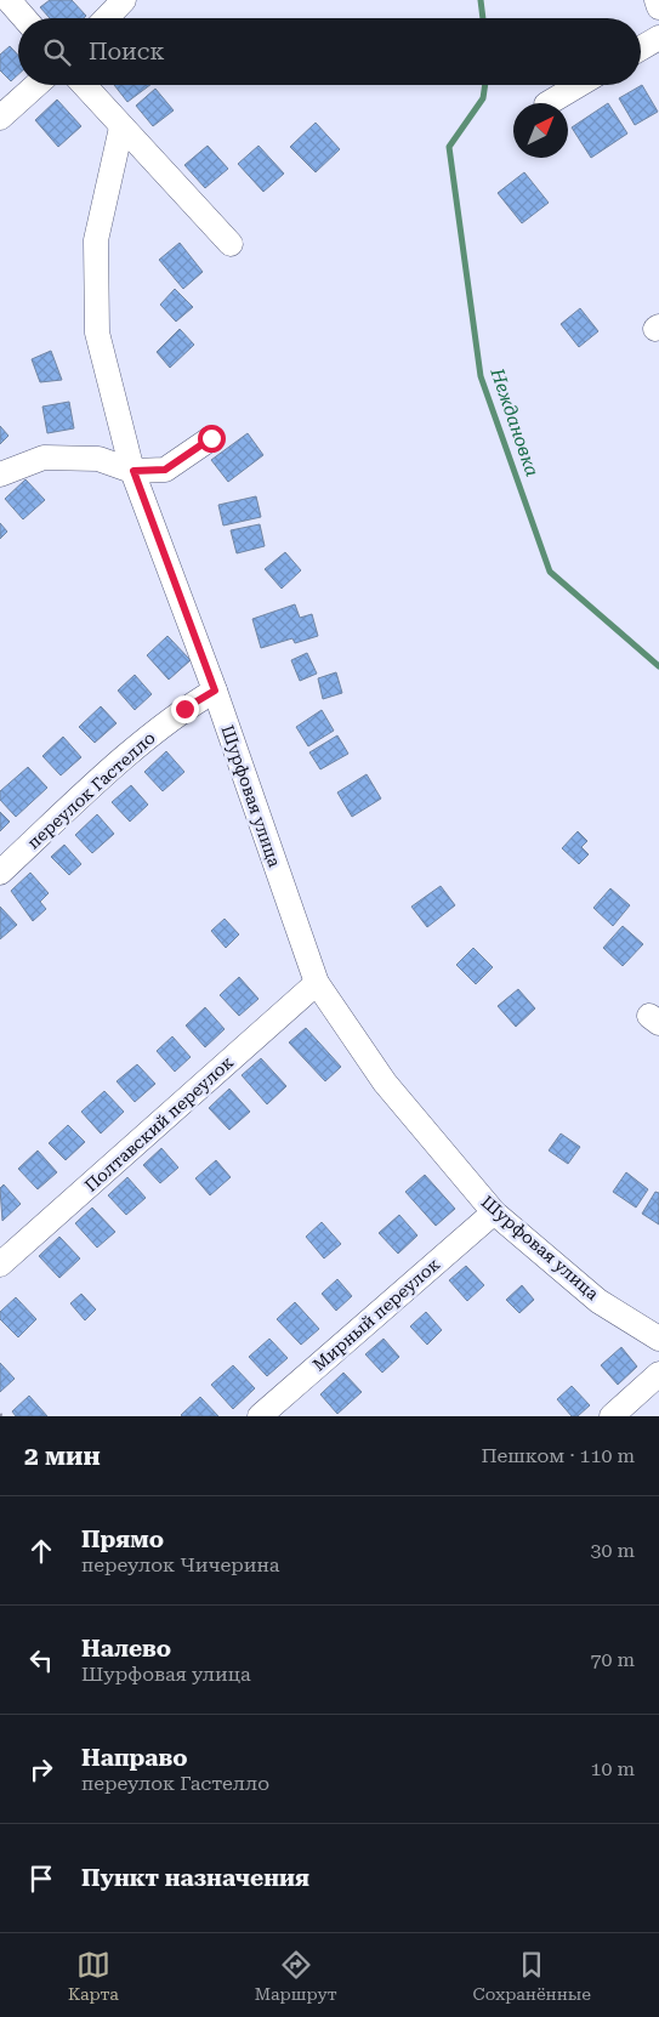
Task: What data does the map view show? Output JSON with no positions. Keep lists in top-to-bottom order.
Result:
{
  "streets": {
    "street": [
      "переулок Гастелло",
      "Шурфовая улица",
      "Полтавский переулок",
      "Мирный переулок"
    ]
  },
  "crossings": [
    ["переулок Гастелло", "Шурфовая улица"],
    ["Шурфовая улица", "Полтавский переулок"],
    ["Шурфовая улица", "Мирный переулок"]
  ],
  "water": ["Неждановка"],
  "north": "top right",
  "page": {
    "search": "Поиск",
    "heading": ["2 мин", "Пешком · 110 m"],
    "list": [
      ["Прямо", "переулок Чичерина", "30 m"],
      ["Налево", "Шурфовая улица", "70 m"],
      ["Направо", "переулок Гастелло", "10 m"],
      "Пункт назначения"
    ],
    "nav": ["Карта", "Маршрут", "Сохранённые"]
  }
}
